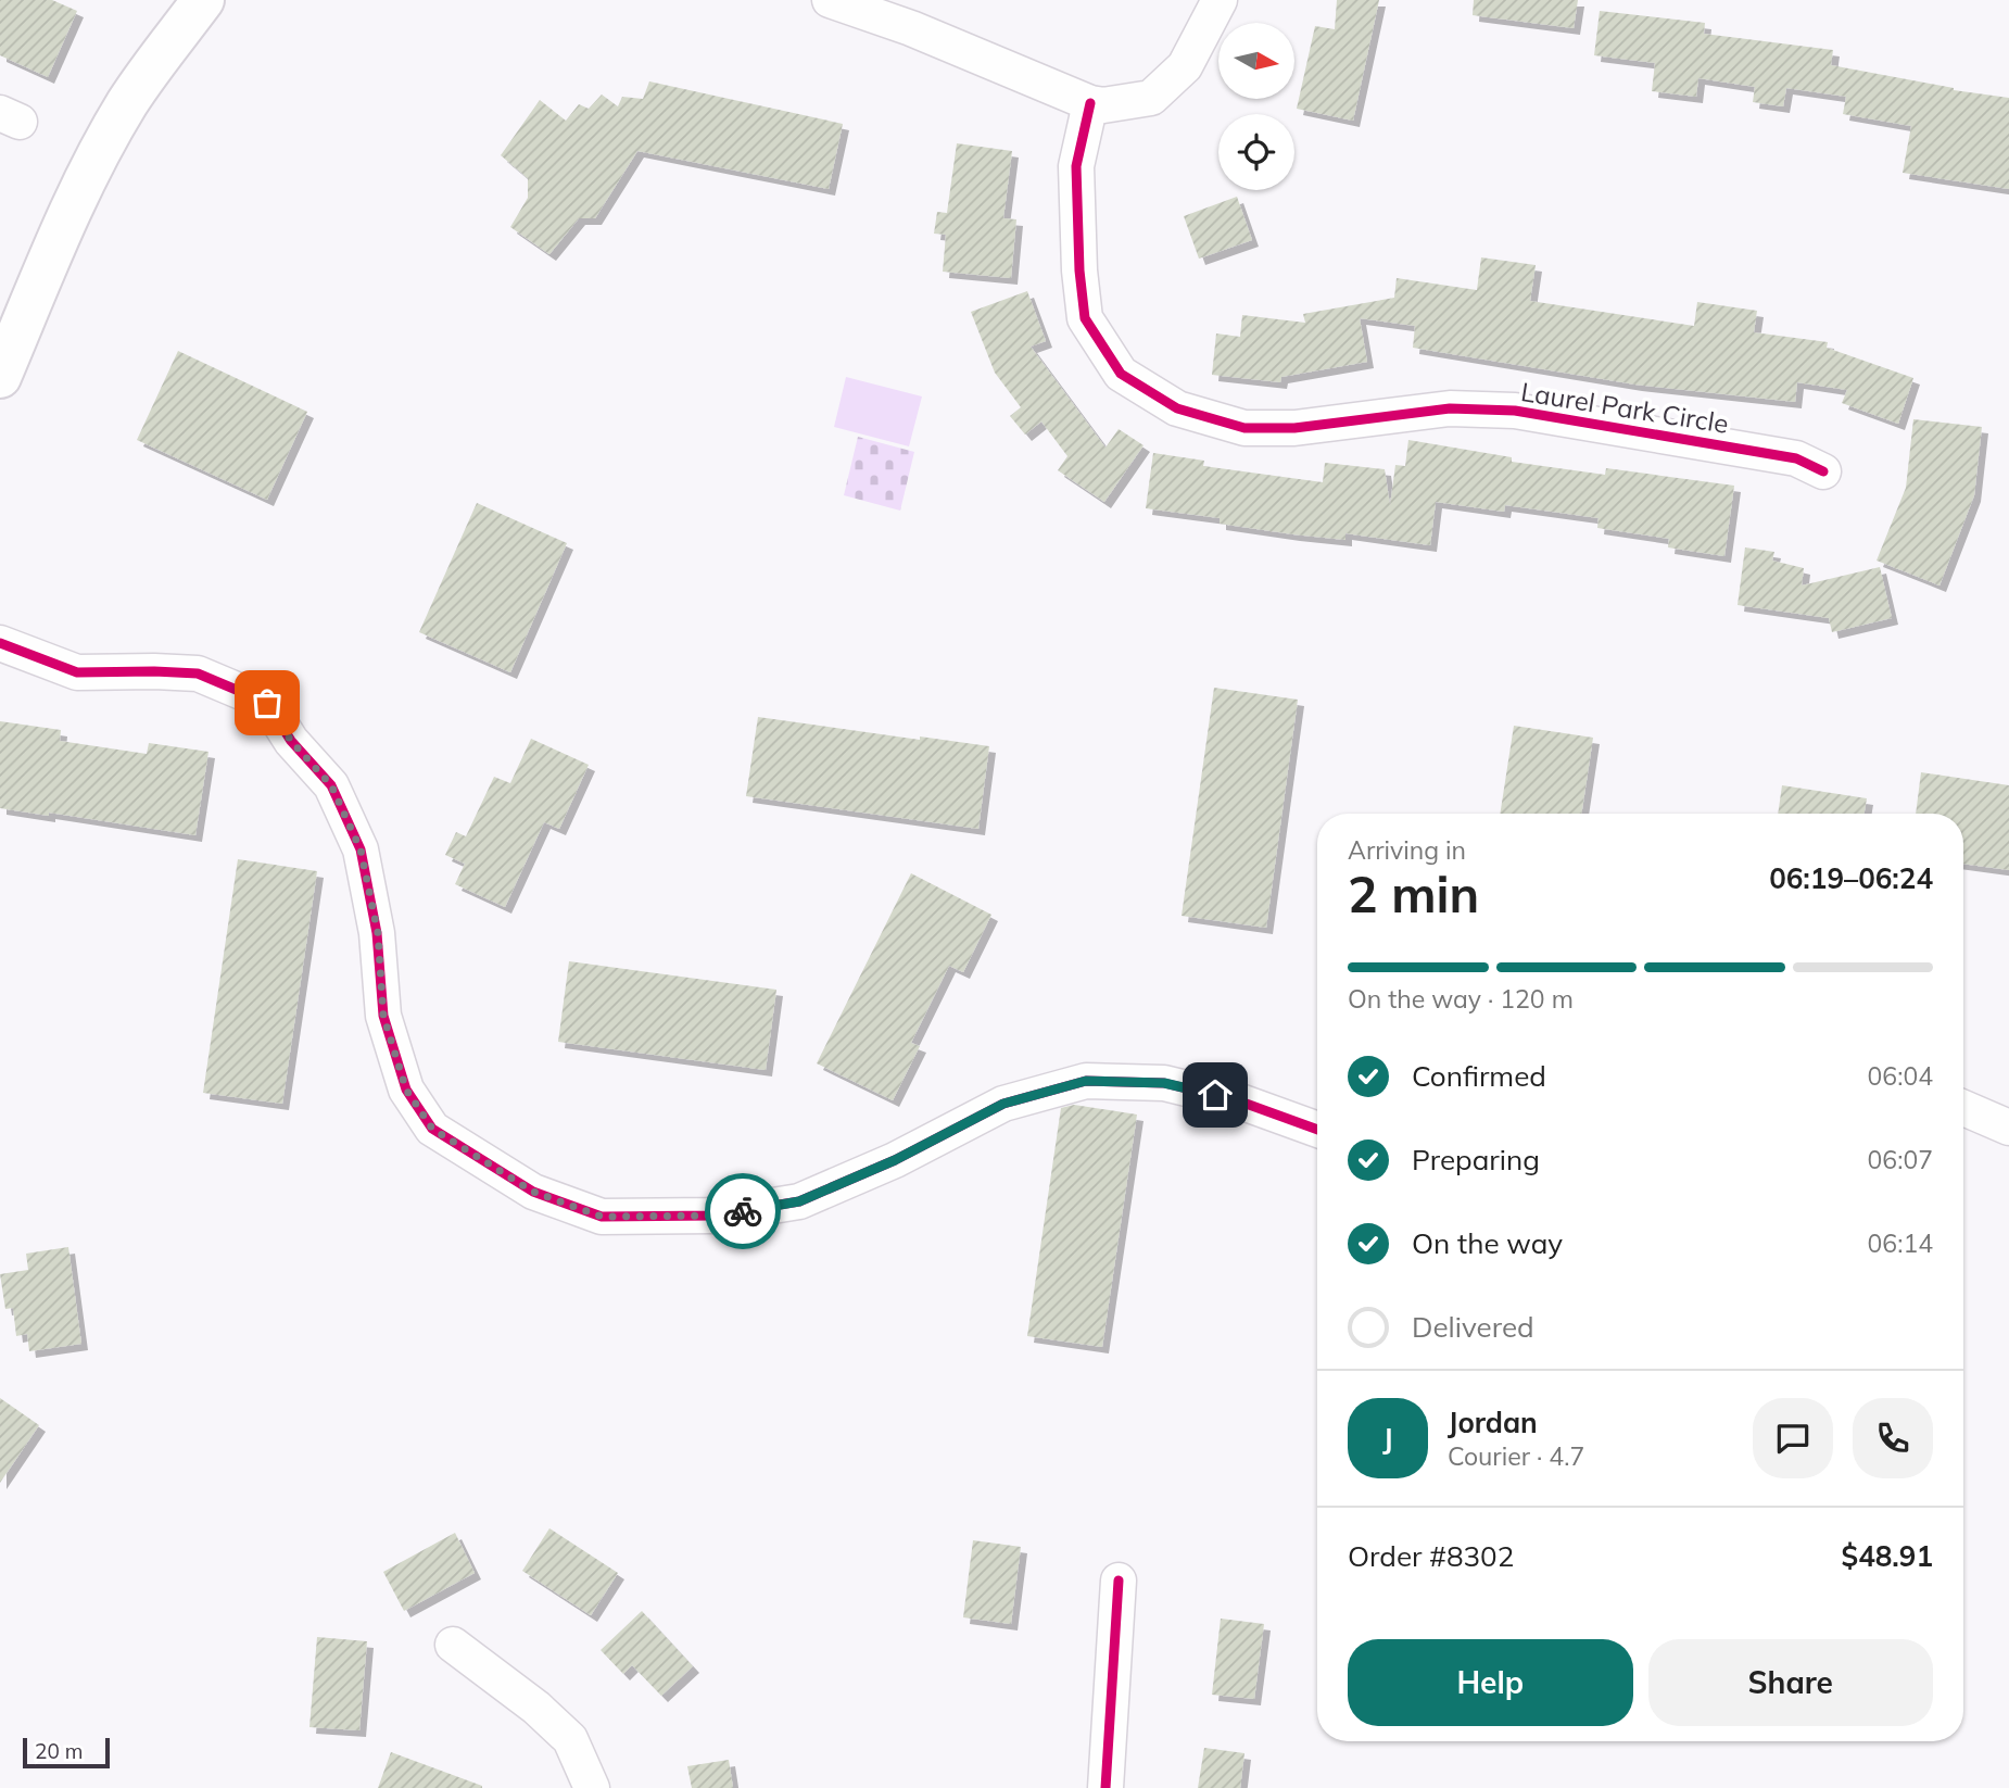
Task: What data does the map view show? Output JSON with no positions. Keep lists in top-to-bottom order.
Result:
{
  "streets": {
    "street": ["Laurel Park Circle"]
  },
  "scale_bar": "20 m",
  "north": "right",
  "page": {
    "heading": ["2 min", "Arriving in", "06:19–06:24"],
    "panel": [
      "Jordan",
      "Courier · 4.7",
      "Order #8302",
      "$48.91"
    ],
    "bar": "On the way · 120 m",
    "list": [
      ["Confirmed", "06:04"],
      ["Preparing", "06:07"],
      ["On the way", "06:14"],
      "Delivered"
    ],
    "round": "J",
    "buttons": ["Help", "Share"],
    "scale": "20 m"
  }
}
